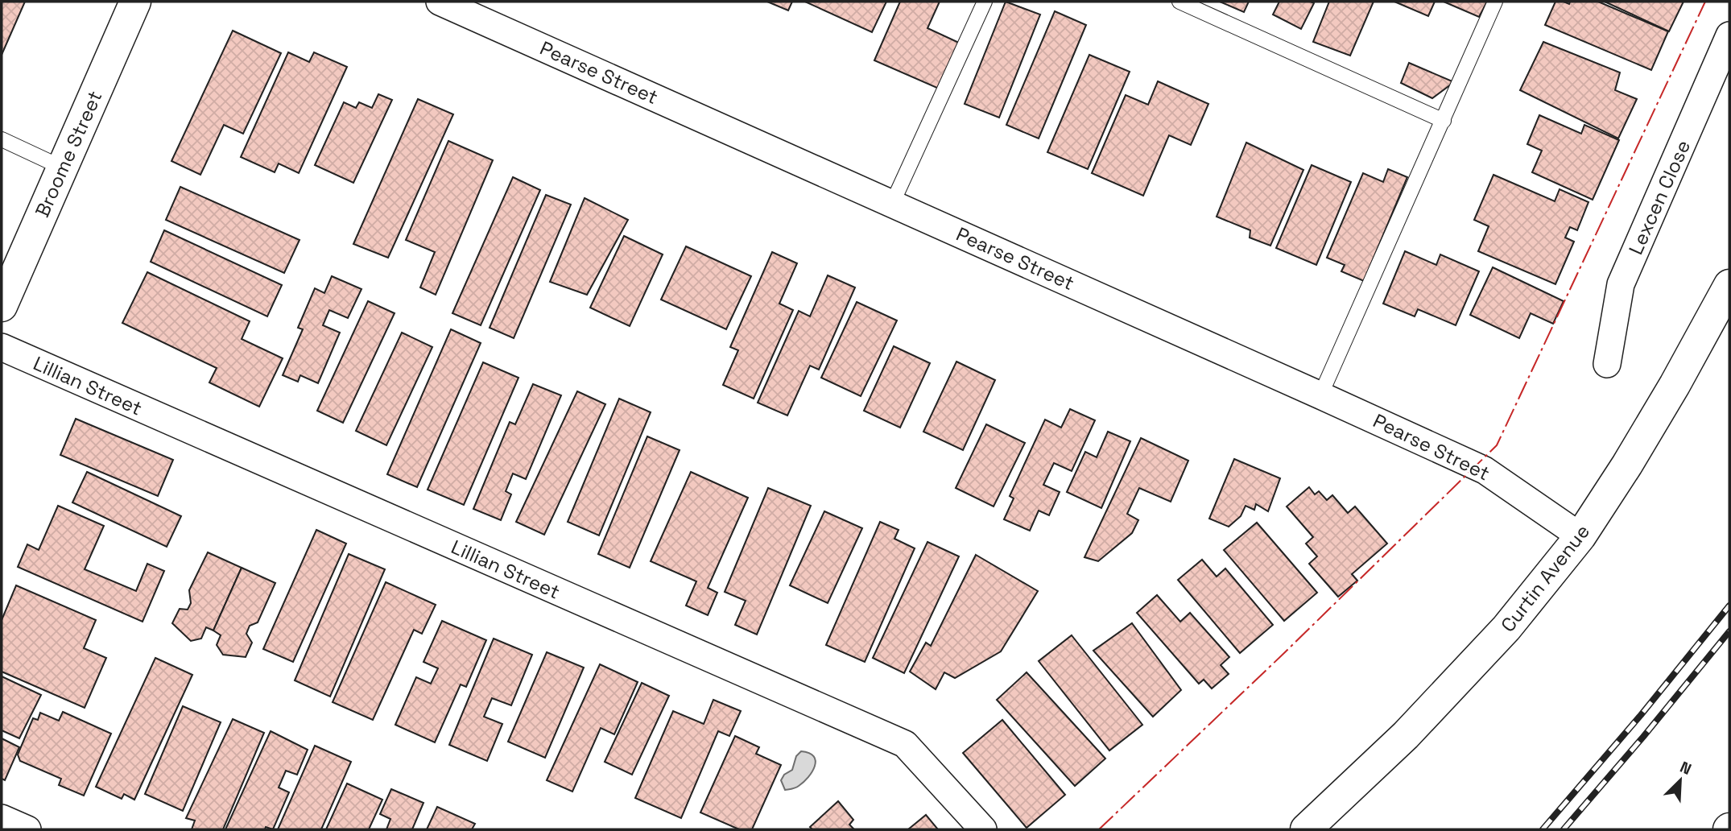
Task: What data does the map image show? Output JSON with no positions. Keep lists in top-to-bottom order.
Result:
{
  "streets": {
    "main road": ["Broome Street", "Curtin Avenue"],
    "street": ["Pearse Street", "Lexcen Close", "Lillian Street"]
  },
  "crossings": [
    ["Pearse Street", "Curtin Avenue"]
  ],
  "north": "top right"
}
